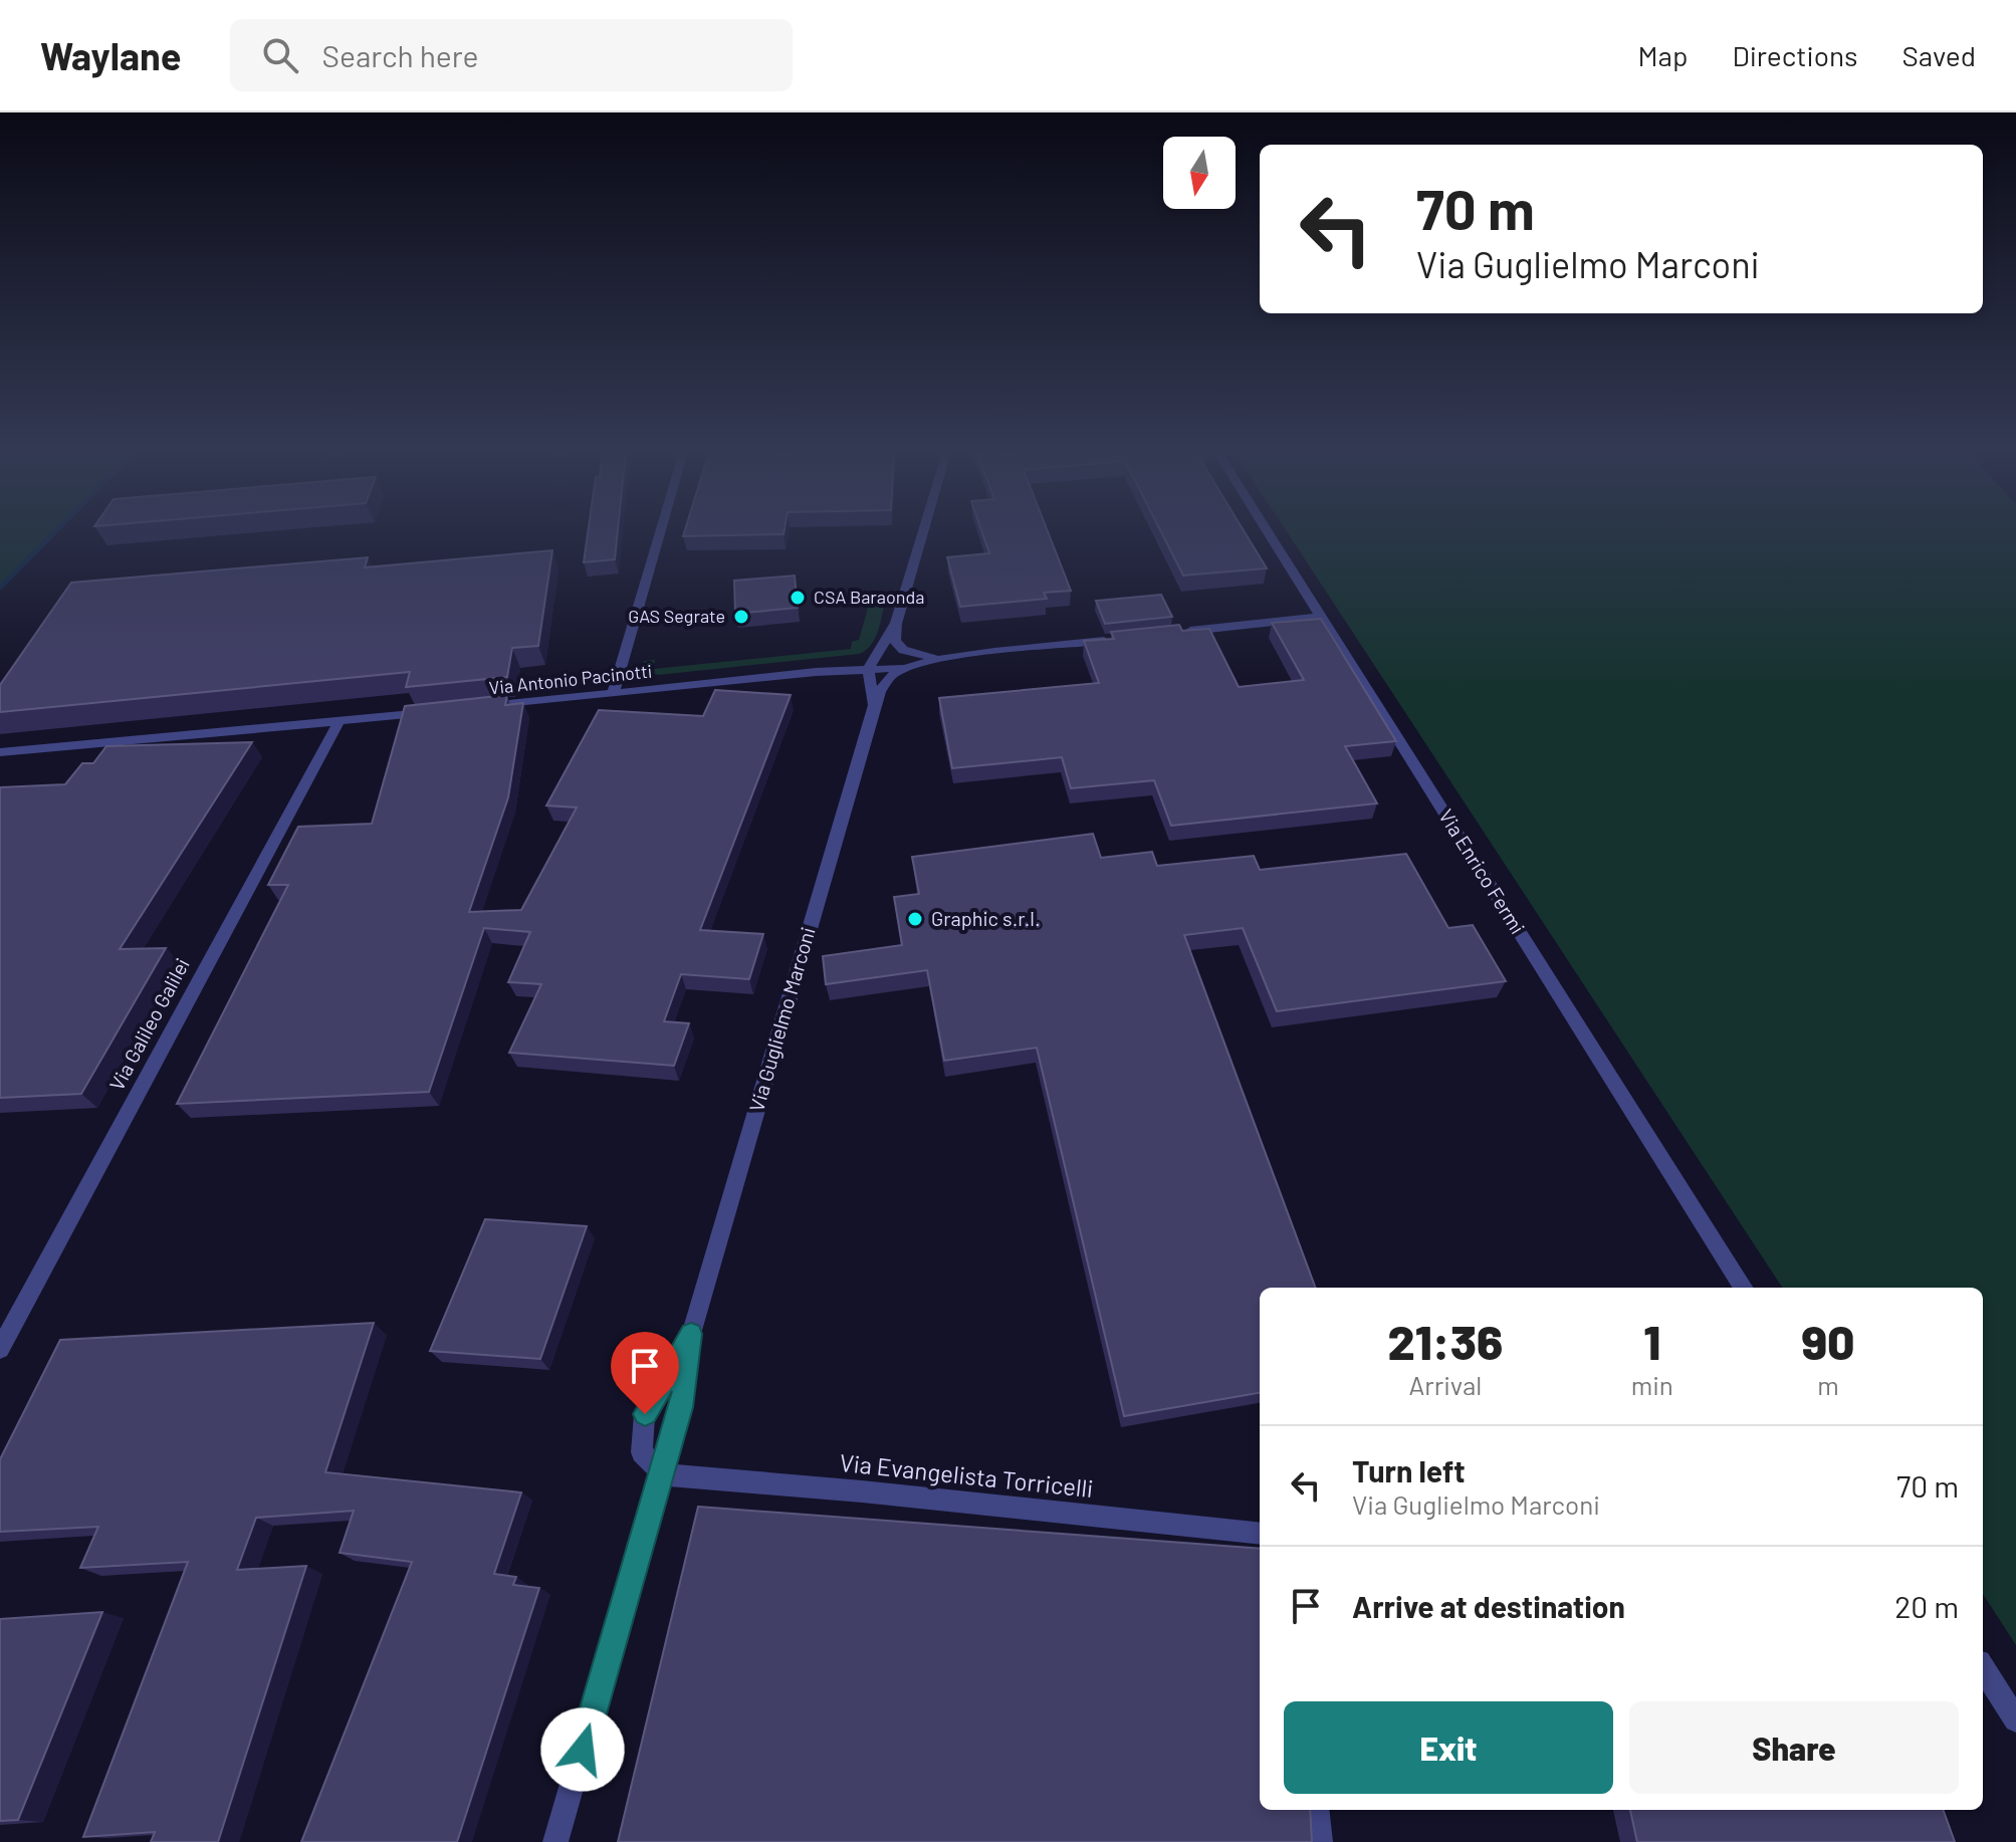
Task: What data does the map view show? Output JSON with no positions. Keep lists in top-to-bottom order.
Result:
{
  "streets": {
    "street": [
      "Via Antonio Pacinotti",
      "Via Enrico Fermi",
      "Via Guglielmo Marconi",
      "Via Galileo Galilei",
      "Via Evangelista Torricelli"
    ]
  },
  "crossings": [
    ["Via Antonio Pacinotti", "Via Guglielmo Marconi"],
    ["Via Guglielmo Marconi", "Via Evangelista Torricelli"]
  ],
  "places": ["CSA Baraonda", "GAS Segrate", "Graphic s.r.l."],
  "north": "bottom",
  "page": {
    "header": "Waylane",
    "search": "Search here",
    "nav": ["Map", "Directions", "Saved"],
    "turn": ["70 m", "Via Guglielmo Marconi"],
    "eta": [
      "21:36",
      "Arrival",
      "1",
      "min",
      "90",
      "m"
    ],
    "list": [
      {
        "name": "Turn left",
        "note": "Via Guglielmo Marconi",
        "value": "70 m"
      },
      {
        "name": "Arrive at destination",
        "value": "20 m"
      }
    ],
    "buttons": ["Exit", "Share"]
  }
}
